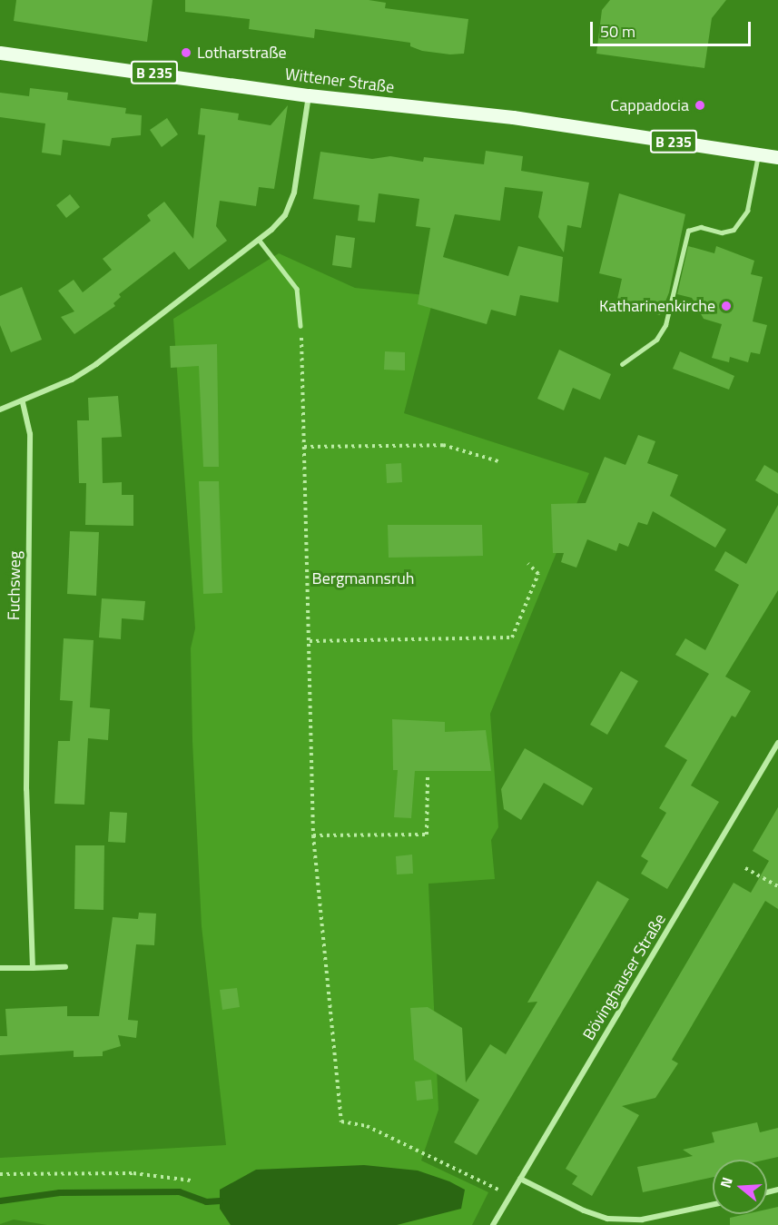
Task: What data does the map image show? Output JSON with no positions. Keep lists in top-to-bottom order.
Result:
{
  "streets": {
    "main road": ["B 235", "Wittener Straße"],
    "street": ["Fuchsweg", "Bövinghauser Straße"]
  },
  "crossings": [
    ["B 235", "Wittener Straße"]
  ],
  "parks": ["Bergmannsruh"],
  "places": ["Lotharstraße", "Cappadocia", "Katharinenkirche"],
  "scale_bar": "50 m",
  "north": "left"
}
